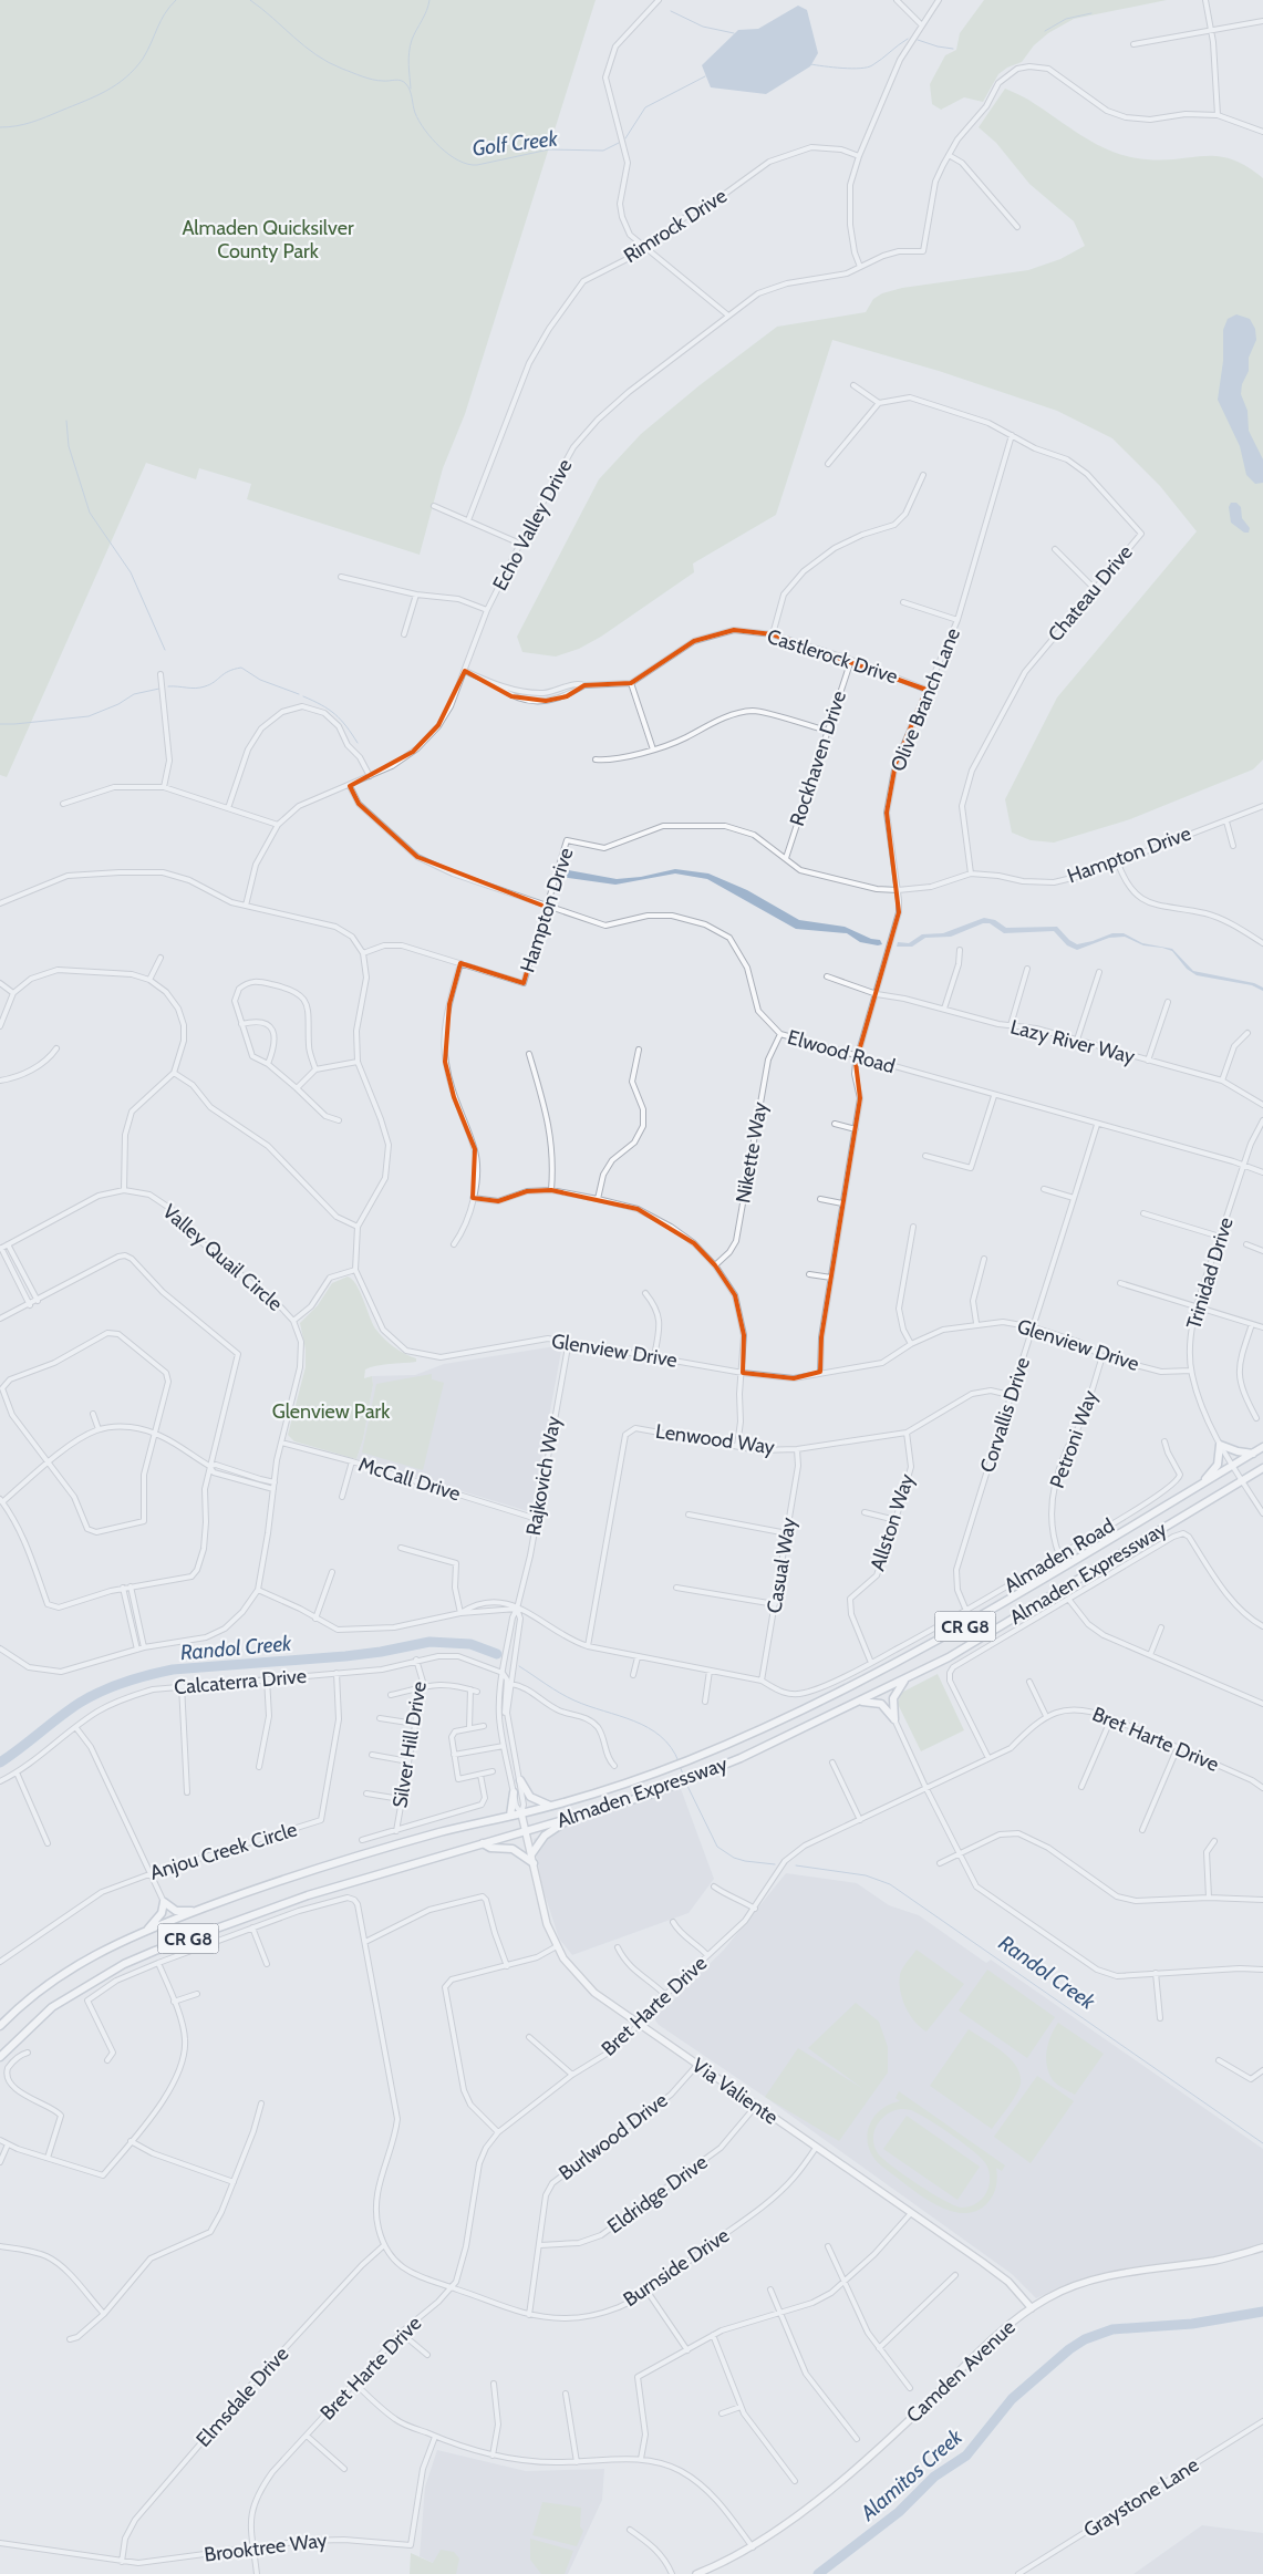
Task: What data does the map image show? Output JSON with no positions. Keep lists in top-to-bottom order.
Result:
{
  "streets": {
    "main road": ["Almaden Expressway", "CR G8"],
    "street": [
      "Rimrock Drive",
      "Echo Valley Drive",
      "Chateau Drive",
      "Castlerock Drive",
      "Olive Branch Lane",
      "Rockhaven Drive",
      "Hampton Drive",
      "Lazy River Way",
      "Elwood Road",
      "Nikette Way",
      "Valley Quail Circle",
      "Trinidad Drive",
      "Glenview Drive",
      "Corvallis Drive",
      "Lenwood Way",
      "Petroni Way",
      "Rajkovich Way",
      "McCall Drive",
      "Allston Way",
      "Almaden Road",
      "Casual Way",
      "Calcaterra Drive",
      "Bret Harte Drive",
      "Silver Hill Drive",
      "Anjou Creek Circle",
      "Via Valiente",
      "Burlwood Drive",
      "Eldridge Drive",
      "Burnside Drive",
      "Camden Avenue",
      "Elmsdale Drive",
      "Graystone Lane",
      "Brooktree Way"
    ]
  },
  "crossings": [
    ["Echo Valley Drive", "Elwood Road"],
    ["Chateau Drive", "Olive Branch Lane"],
    ["Chateau Drive", "Hampton Drive"],
    ["Castlerock Drive", "Olive Branch Lane"],
    ["Castlerock Drive", "Rockhaven Drive"],
    ["Olive Branch Lane", "Hampton Drive"],
    ["Olive Branch Lane", "Lazy River Way"],
    ["Olive Branch Lane", "Elwood Road"],
    ["Olive Branch Lane", "Glenview Drive"],
    ["Rockhaven Drive", "Hampton Drive"],
    ["Hampton Drive", "Elwood Road"],
    ["Elwood Road", "Nikette Way"],
    ["Elwood Road", "Trinidad Drive"],
    ["Elwood Road", "Corvallis Drive"],
    ["Valley Quail Circle", "McCall Drive"],
    ["Trinidad Drive", "Glenview Drive"],
    ["Trinidad Drive", "Almaden Expressway"],
    ["Glenview Drive", "Corvallis Drive"],
    ["Glenview Drive", "Petroni Way"],
    ["Glenview Drive", "Rajkovich Way"],
    ["Corvallis Drive", "Lenwood Way"],
    ["Corvallis Drive", "Almaden Road"],
    ["Lenwood Way", "Allston Way"],
    ["Lenwood Way", "Casual Way"],
    ["Petroni Way", "Almaden Road"],
    ["Rajkovich Way", "McCall Drive"],
    ["Rajkovich Way", "Almaden Expressway"],
    ["Rajkovich Way", "Calcaterra Drive"],
    ["Rajkovich Way", "Via Valiente"],
    ["Allston Way", "Almaden Road"],
    ["Almaden Road", "Casual Way"],
    ["Almaden Expressway", "Via Valiente"],
    ["Calcaterra Drive", "Silver Hill Drive"],
    ["Calcaterra Drive", "Anjou Creek Circle"],
    ["Bret Harte Drive", "Via Valiente"],
    ["Bret Harte Drive", "Burnside Drive"],
    ["Bret Harte Drive", "Brooktree Way"],
    ["Via Valiente", "Burlwood Drive"],
    ["Via Valiente", "Eldridge Drive"],
    ["Via Valiente", "Burnside Drive"],
    ["Via Valiente", "Camden Avenue"],
    ["Burlwood Drive", "Eldridge Drive"],
    ["Burlwood Drive", "Burnside Drive"],
    ["Burnside Drive", "Elmsdale Drive"],
    ["Elmsdale Drive", "Brooktree Way"]
  ],
  "water": ["Golf Creek", "Randol Creek", "Alamitos Creek"],
  "parks": ["Almaden Quicksilver County Park", "Glenview Park"]
}
